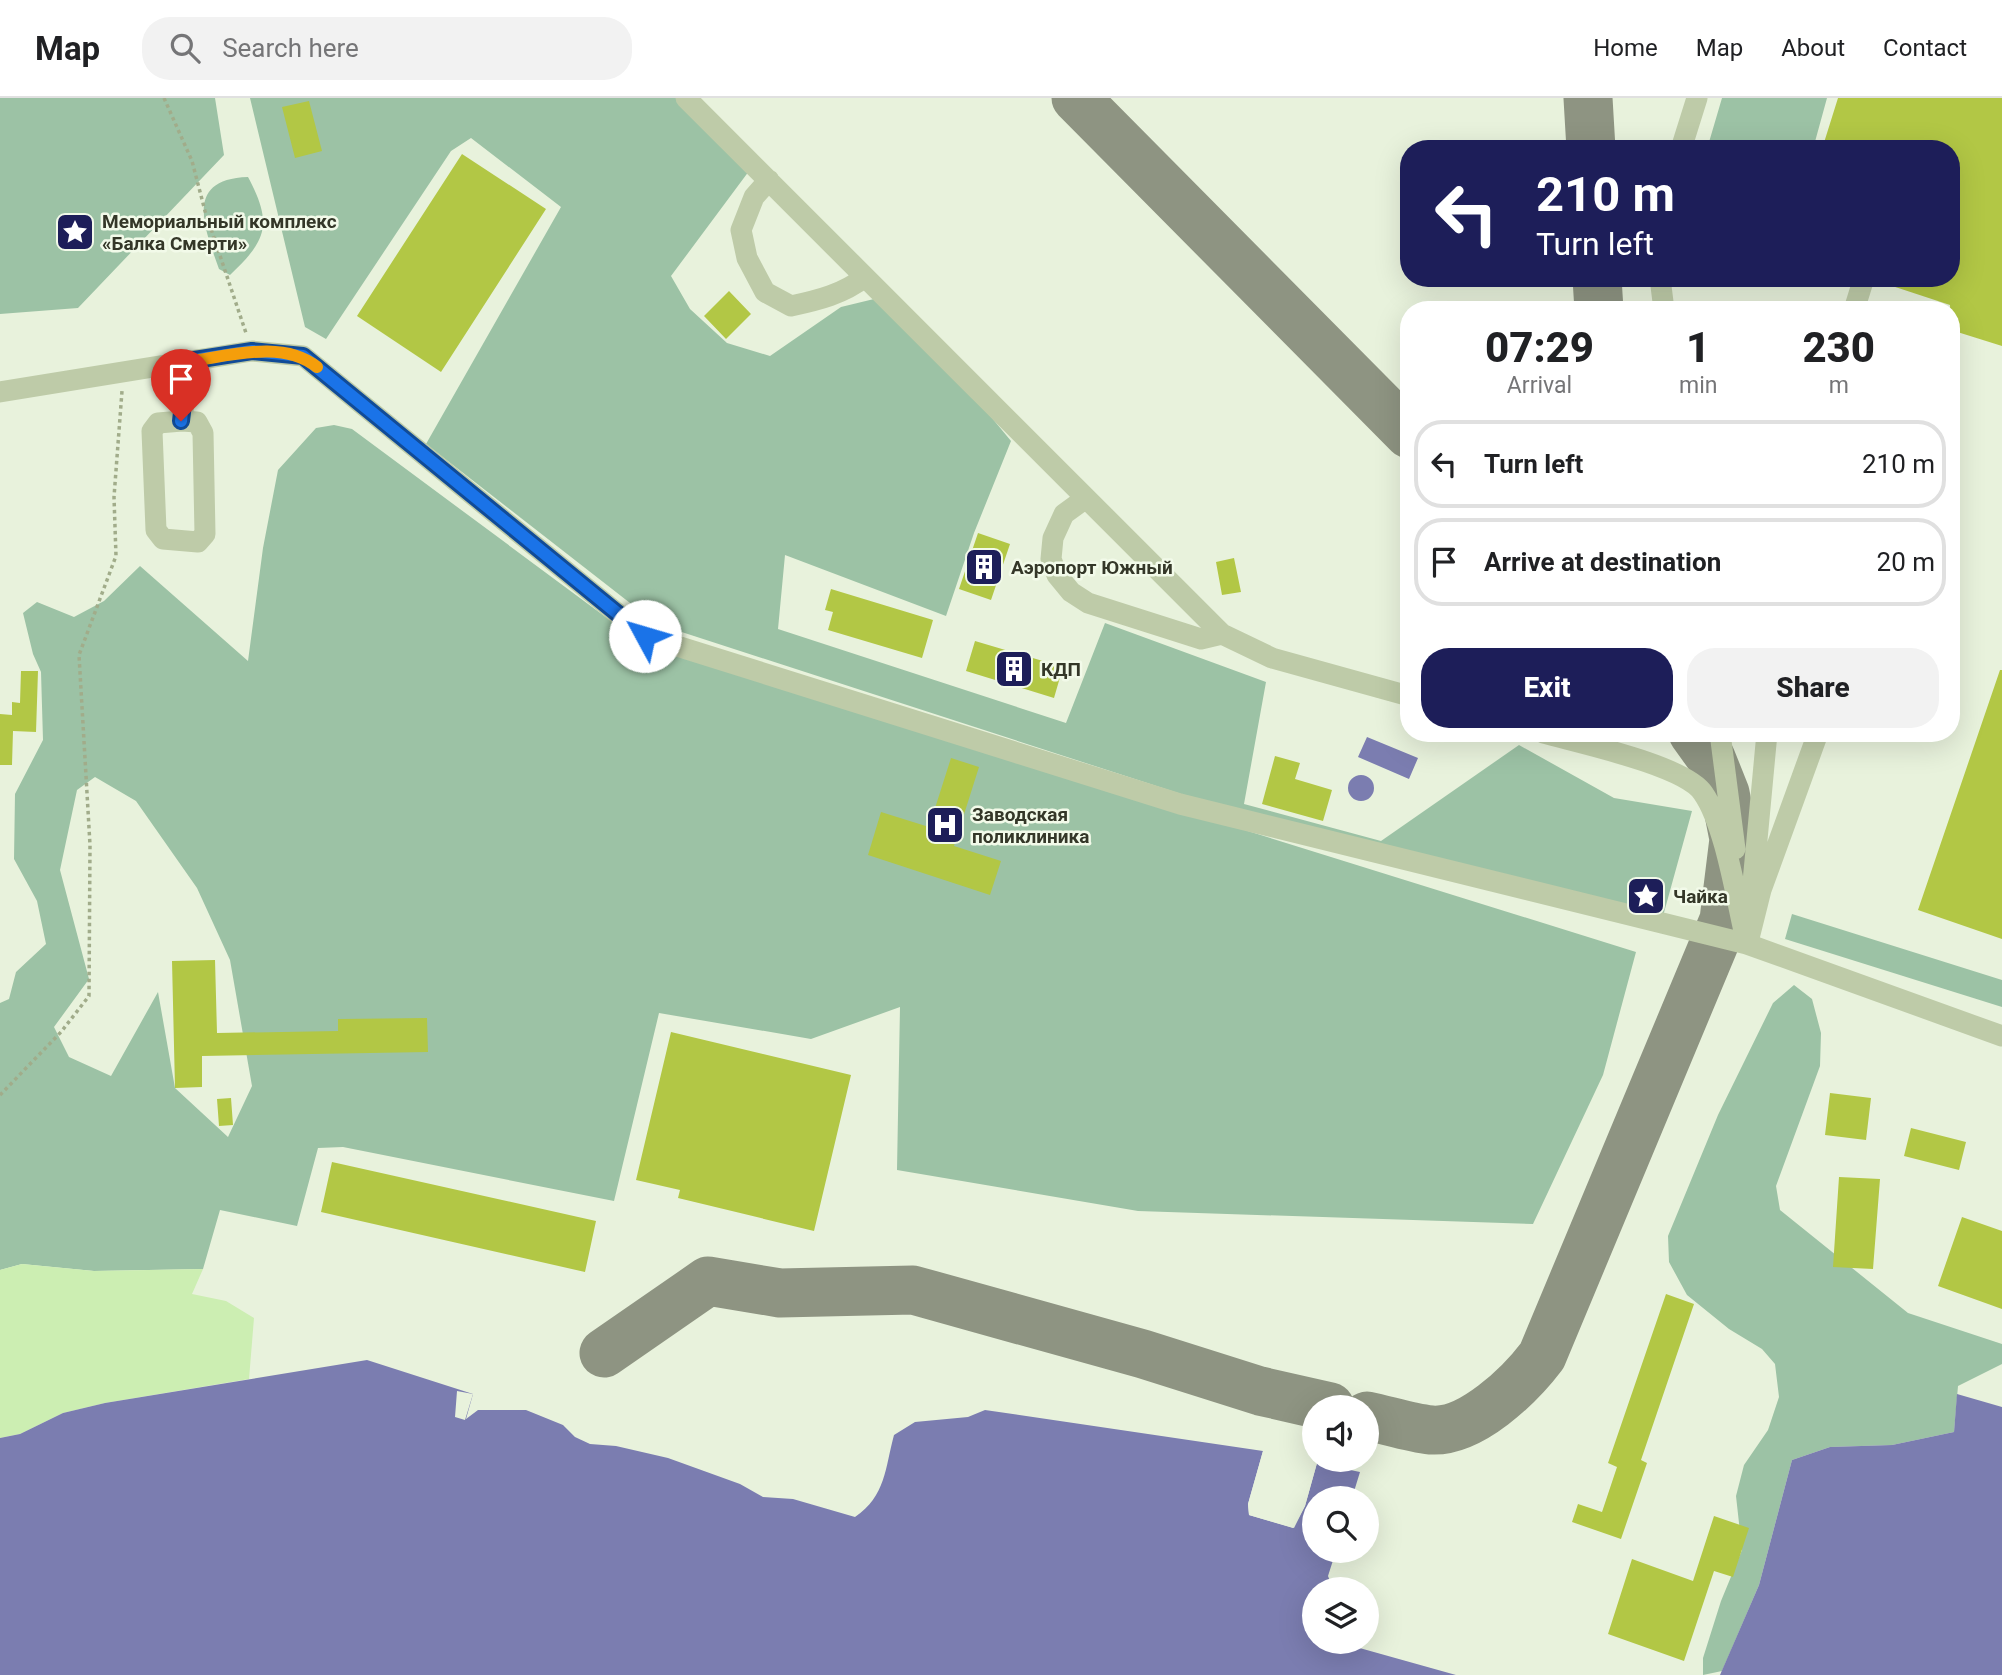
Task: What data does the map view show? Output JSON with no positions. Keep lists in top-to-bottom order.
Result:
{
  "places": {
    "place": ["Мемориальный комплекс «Балка Смерти»", "Чайка"],
    "building": ["Аэропорт Южный", "КДП"],
    "hospital": ["Заводская поликлиника"]
  },
  "page": {
    "header": "Map",
    "search": "Search here",
    "nav": [
      "Home",
      "Map",
      "About",
      "Contact"
    ],
    "turn": ["210 m", "Turn left"],
    "eta": [
      "07:29",
      "Arrival",
      "1",
      "min",
      "230",
      "m"
    ],
    "list": [
      {
        "name": "Turn left",
        "value": "210 m"
      },
      {
        "name": "Arrive at destination",
        "value": "20 m"
      }
    ],
    "buttons": ["Exit", "Share"]
  }
}
